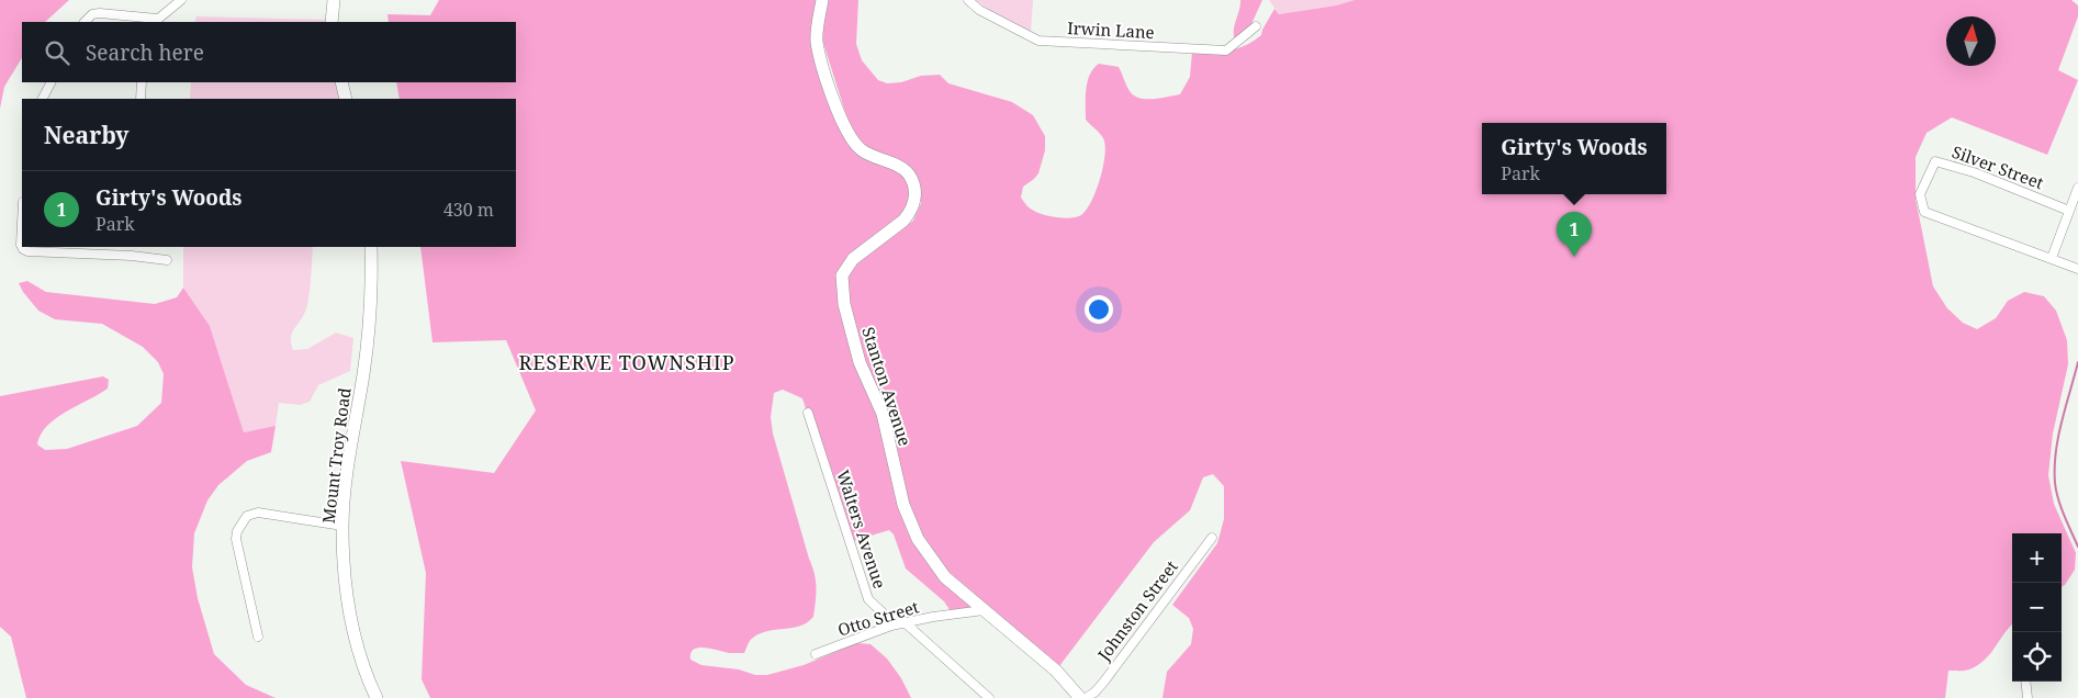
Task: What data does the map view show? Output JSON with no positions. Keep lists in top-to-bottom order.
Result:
{
  "streets": {
    "street": [
      "Irwin Lane",
      "Silver Street",
      "Stanton Avenue",
      "Mount Troy Road",
      "Walters Avenue",
      "Johnston Street",
      "Otto Street"
    ]
  },
  "crossings": [
    ["Stanton Avenue", "Otto Street"],
    ["Walters Avenue", "Otto Street"]
  ],
  "districts": ["RESERVE TOWNSHIP"],
  "north": "top",
  "page": {
    "search": "Search here",
    "heading": "Nearby",
    "popup": ["Girty's Woods", "Park"],
    "list": [
      {
        "mark": "1",
        "name": "Girty's Woods",
        "note": "Park",
        "value": "430 m"
      }
    ],
    "pins": "1",
    "map_buttons": ["+", "−"]
  }
}
